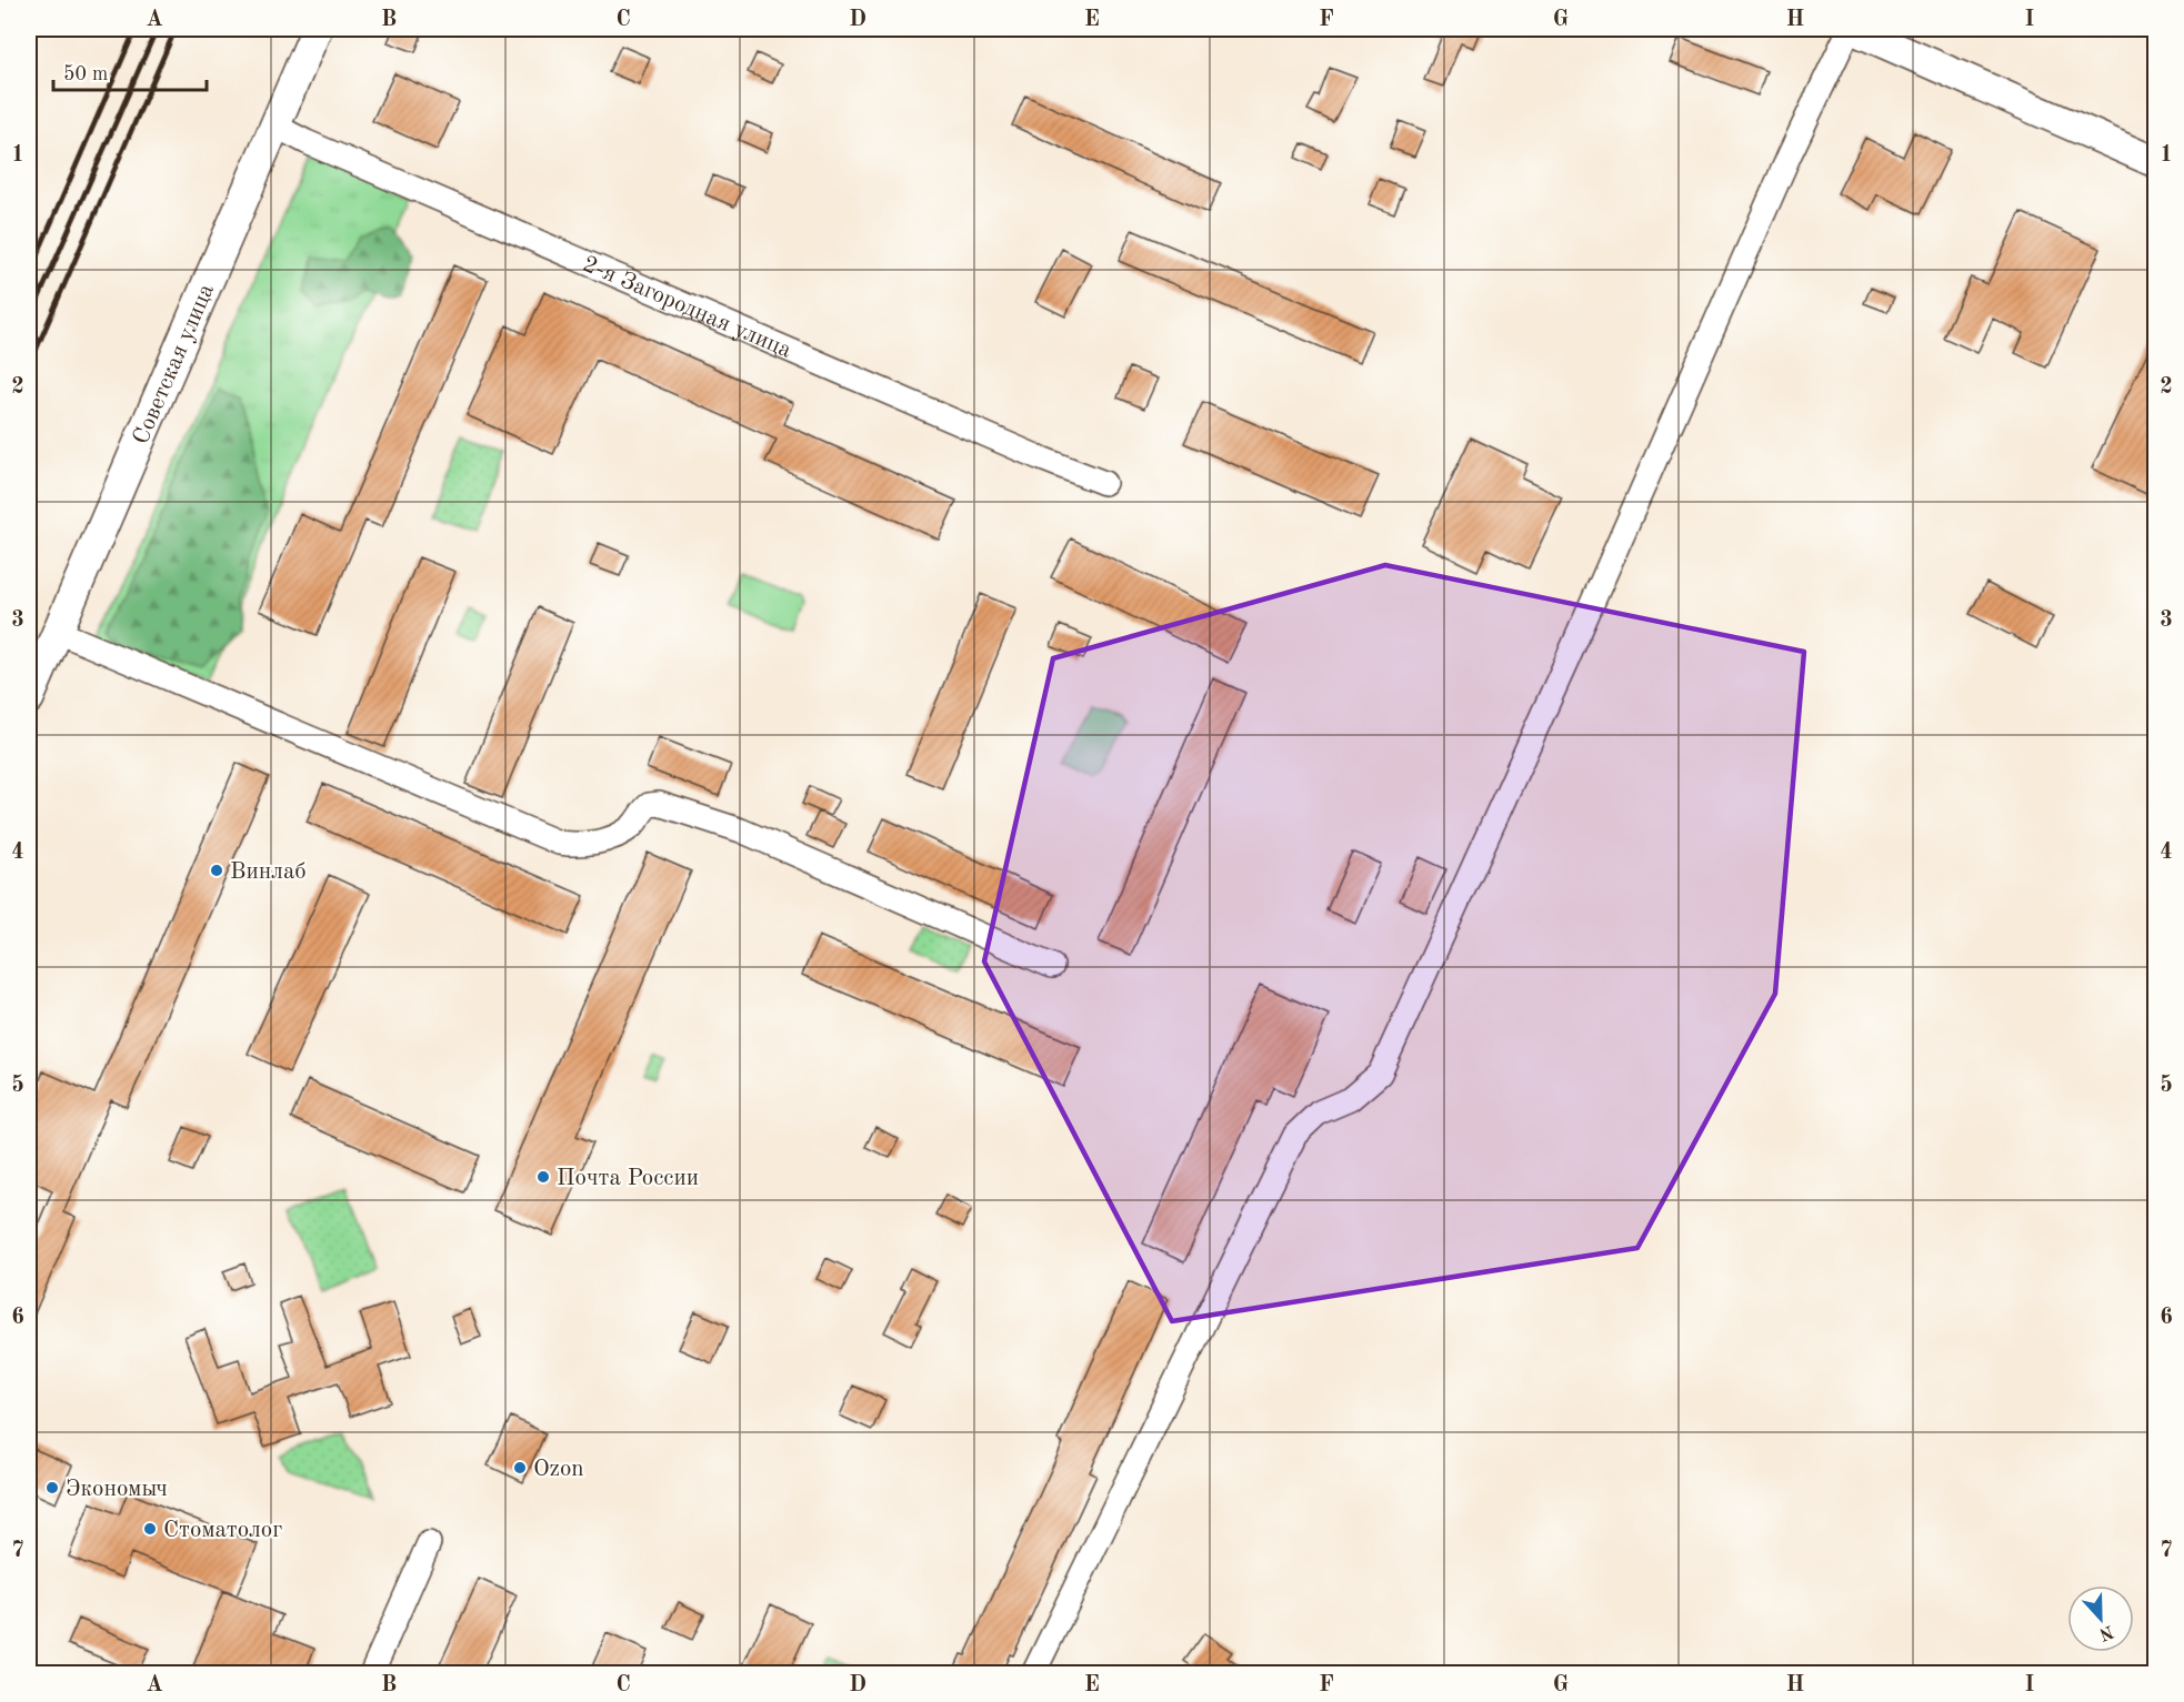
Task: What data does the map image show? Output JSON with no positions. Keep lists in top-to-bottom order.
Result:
{
  "streets": {
    "main road": ["Советская улица"],
    "street": ["2-я Загородная улица"]
  },
  "crossings": [
    ["2-я Загородная улица", "Советская улица"]
  ],
  "places": [
    "Винлаб",
    "Почта России",
    "Ozon",
    "Экономыч",
    "Стоматолог"
  ],
  "scale_bar": "50 m",
  "north": "bottom",
  "grid": {
    "columns": [
      "A",
      "B",
      "C",
      "D",
      "E",
      "F",
      "G",
      "H",
      "I"
    ],
    "rows": [
      "1",
      "2",
      "3",
      "4",
      "5",
      "6",
      "7"
    ]
  }
}
